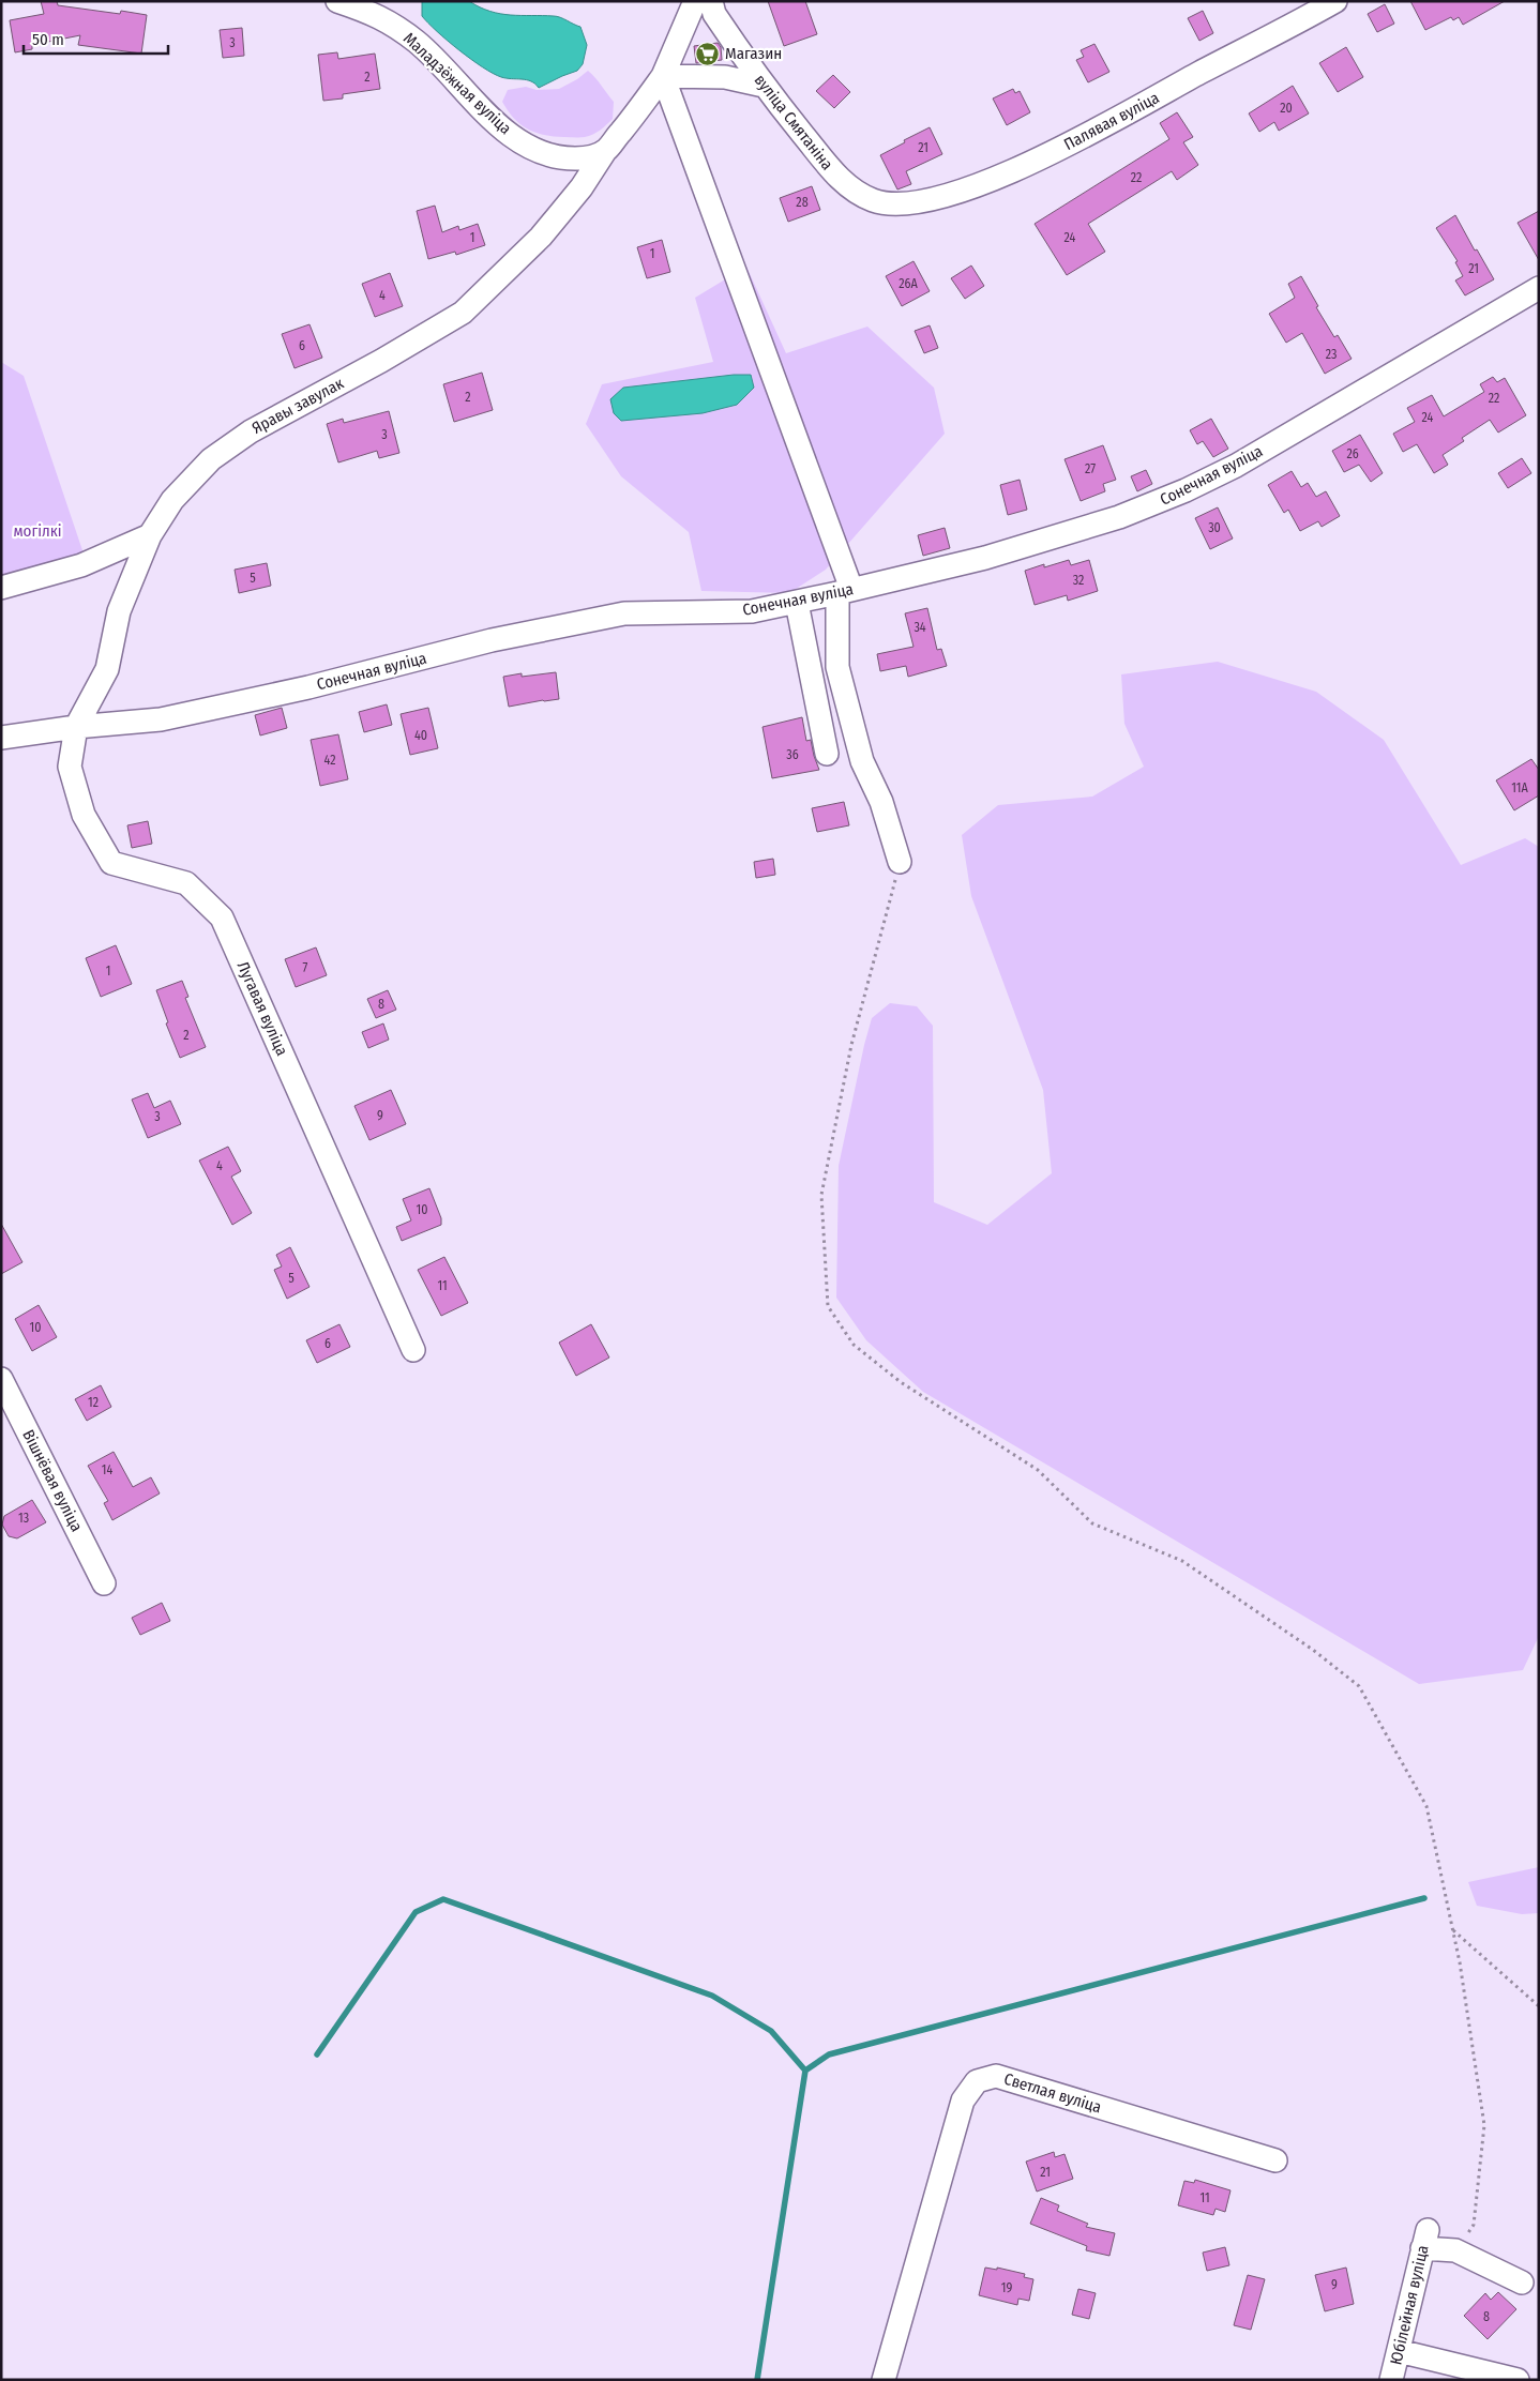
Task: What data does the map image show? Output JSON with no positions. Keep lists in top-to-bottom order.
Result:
{
  "streets": {
    "street": [
      "Маладзёжная вуліца",
      "Палявая вуліца",
      "вуліца Смятаніна",
      "Яравы завулак",
      "Сонечная вуліца",
      "Лугавая вуліца",
      "Вішнёвая вуліца",
      "Светлая вуліца",
      "Юбілейная вуліца"
    ]
  },
  "crossings": [
    ["Маладзёжная вуліца", "Яравы завулак"],
    ["Палявая вуліца", "вуліца Смятаніна"],
    ["Яравы завулак", "Сонечная вуліца"],
    ["Яравы завулак", "Лугавая вуліца"],
    ["Сонечная вуліца", "Лугавая вуліца"]
  ],
  "parks": ["могілкі"],
  "places": {
    "supermarket": ["Магазин"]
  },
  "house_numbers": [
    "3",
    "2",
    "20",
    "21",
    "22",
    "28",
    "1",
    "24",
    "1",
    "21",
    "26А",
    "4",
    "6",
    "23",
    "2",
    "22",
    "24",
    "3",
    "26",
    "27",
    "30",
    "5",
    "32",
    "34",
    "40",
    "36",
    "42",
    "11А",
    "7",
    "1",
    "8",
    "2",
    "9",
    "3",
    "4",
    "10",
    "5",
    "11",
    "10",
    "6",
    "12",
    "14",
    "13",
    "21",
    "11",
    "9",
    "19",
    "8"
  ],
  "scale_bar": "50 m"
}
